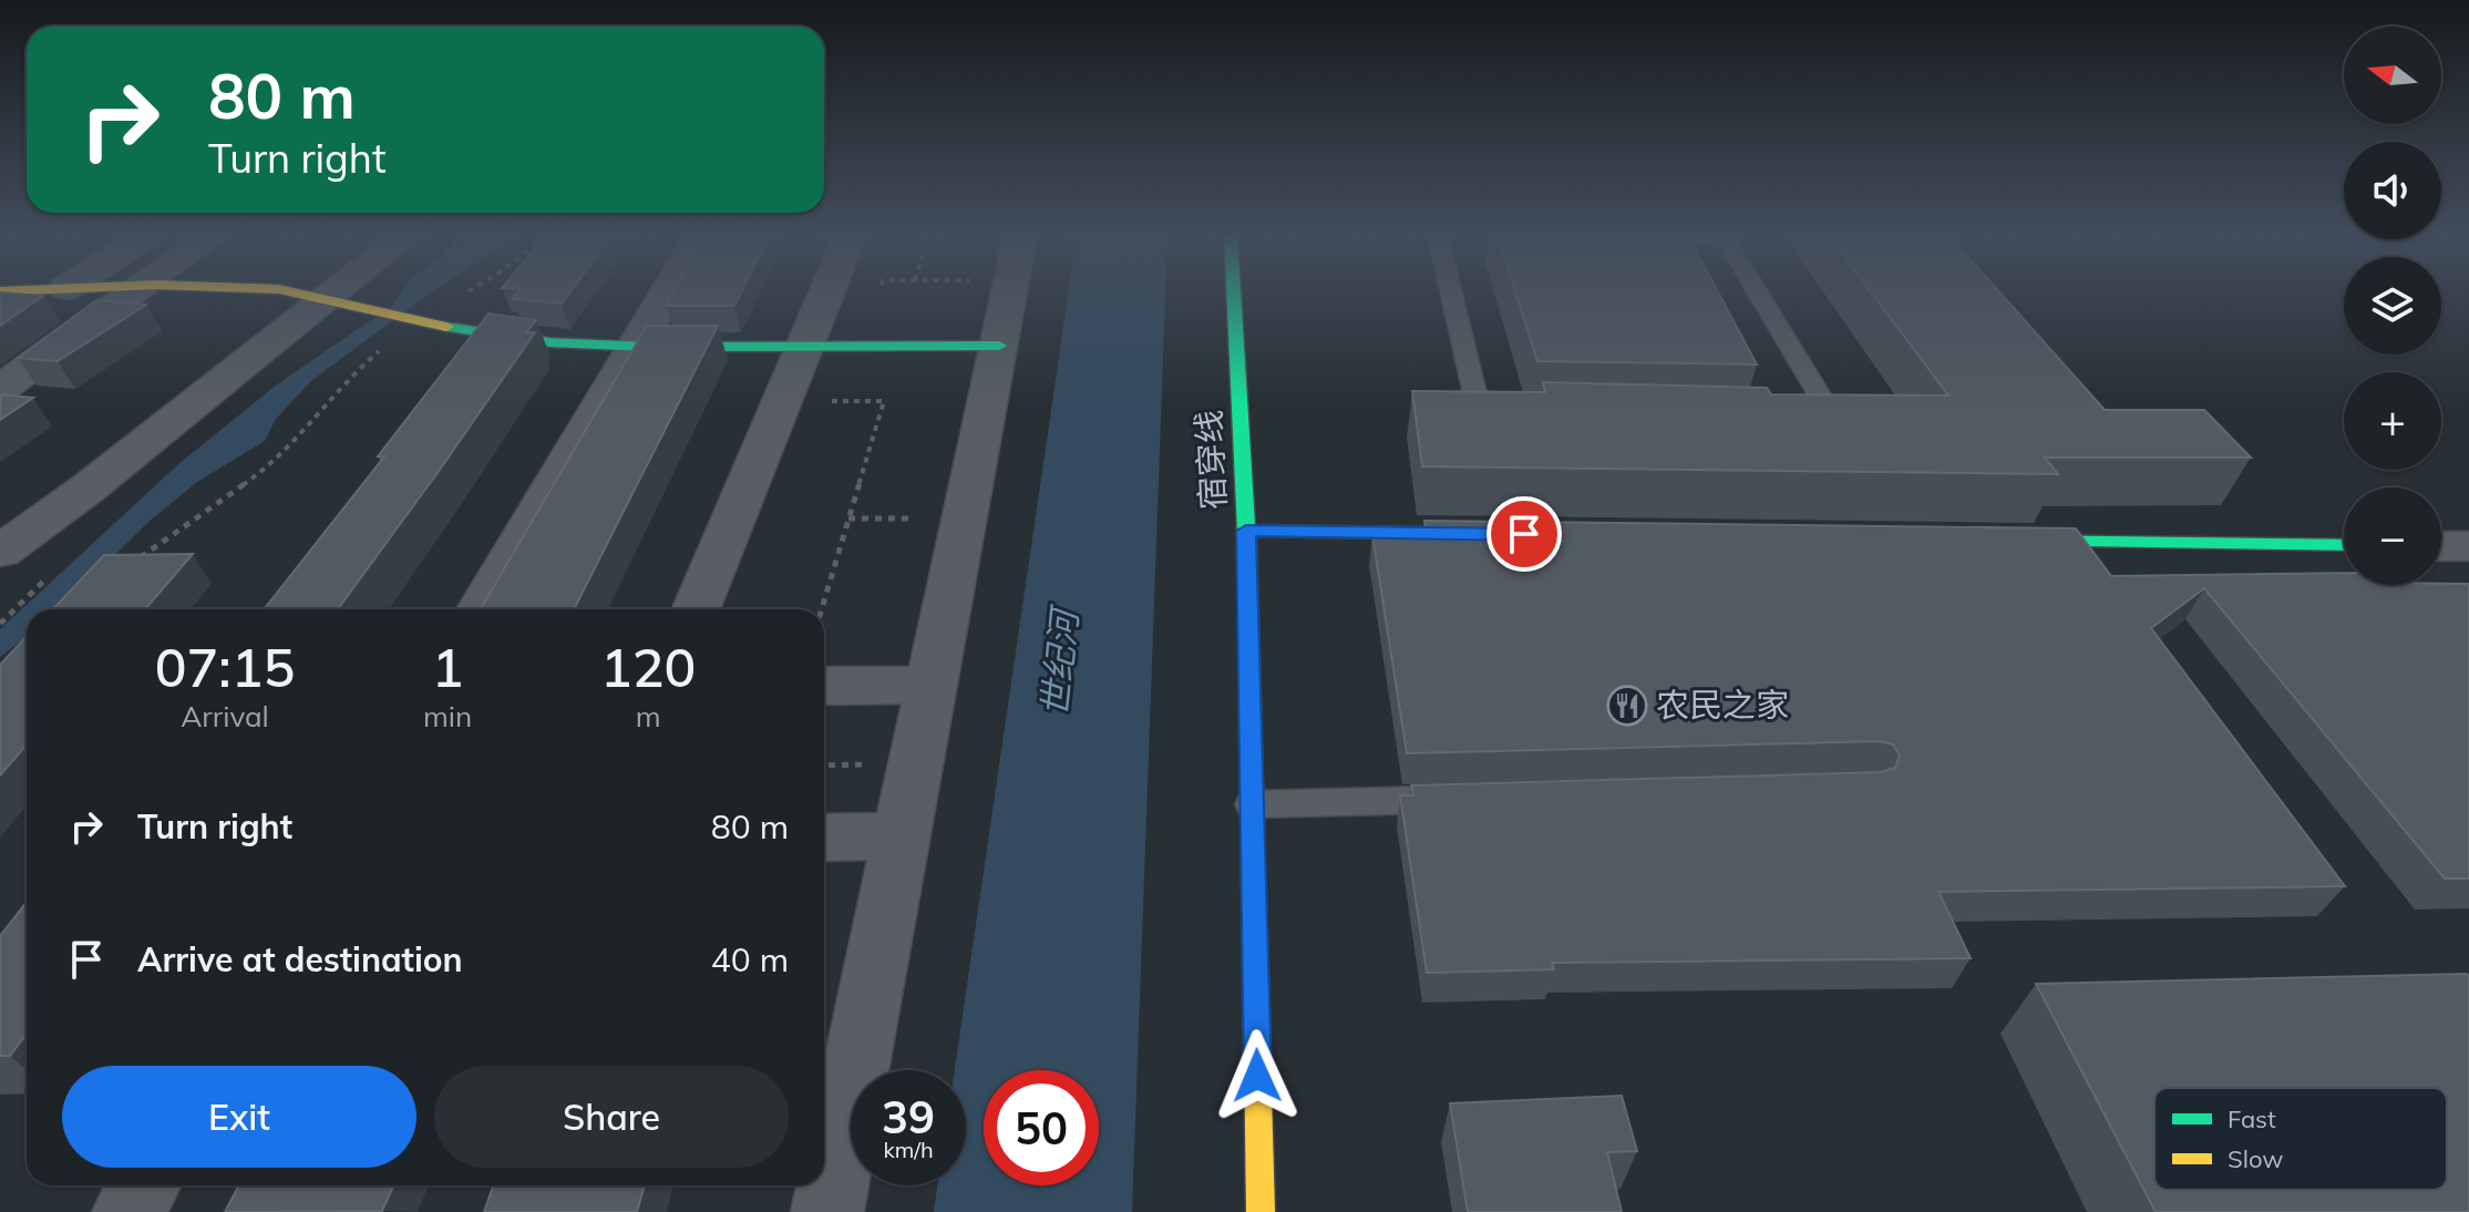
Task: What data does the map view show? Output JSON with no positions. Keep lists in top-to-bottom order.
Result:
{
  "streets": {
    "street": ["宿穿线"]
  },
  "water": ["世纪河"],
  "places": {
    "restaurant": ["农民之家"]
  },
  "legend": ["Fast", "Slow"],
  "north": "left",
  "page": {
    "map_buttons": ["+", "−"],
    "turn": ["80 m", "Turn right"],
    "eta": [
      "07:15",
      "Arrival",
      "1",
      "min",
      "120",
      "m"
    ],
    "list": [
      {
        "name": "Turn right",
        "value": "80 m"
      },
      {
        "name": "Arrive at destination",
        "value": "40 m"
      }
    ],
    "buttons": ["Exit", "Share"],
    "speed": "39 km/h",
    "limit": "50"
  }
}
